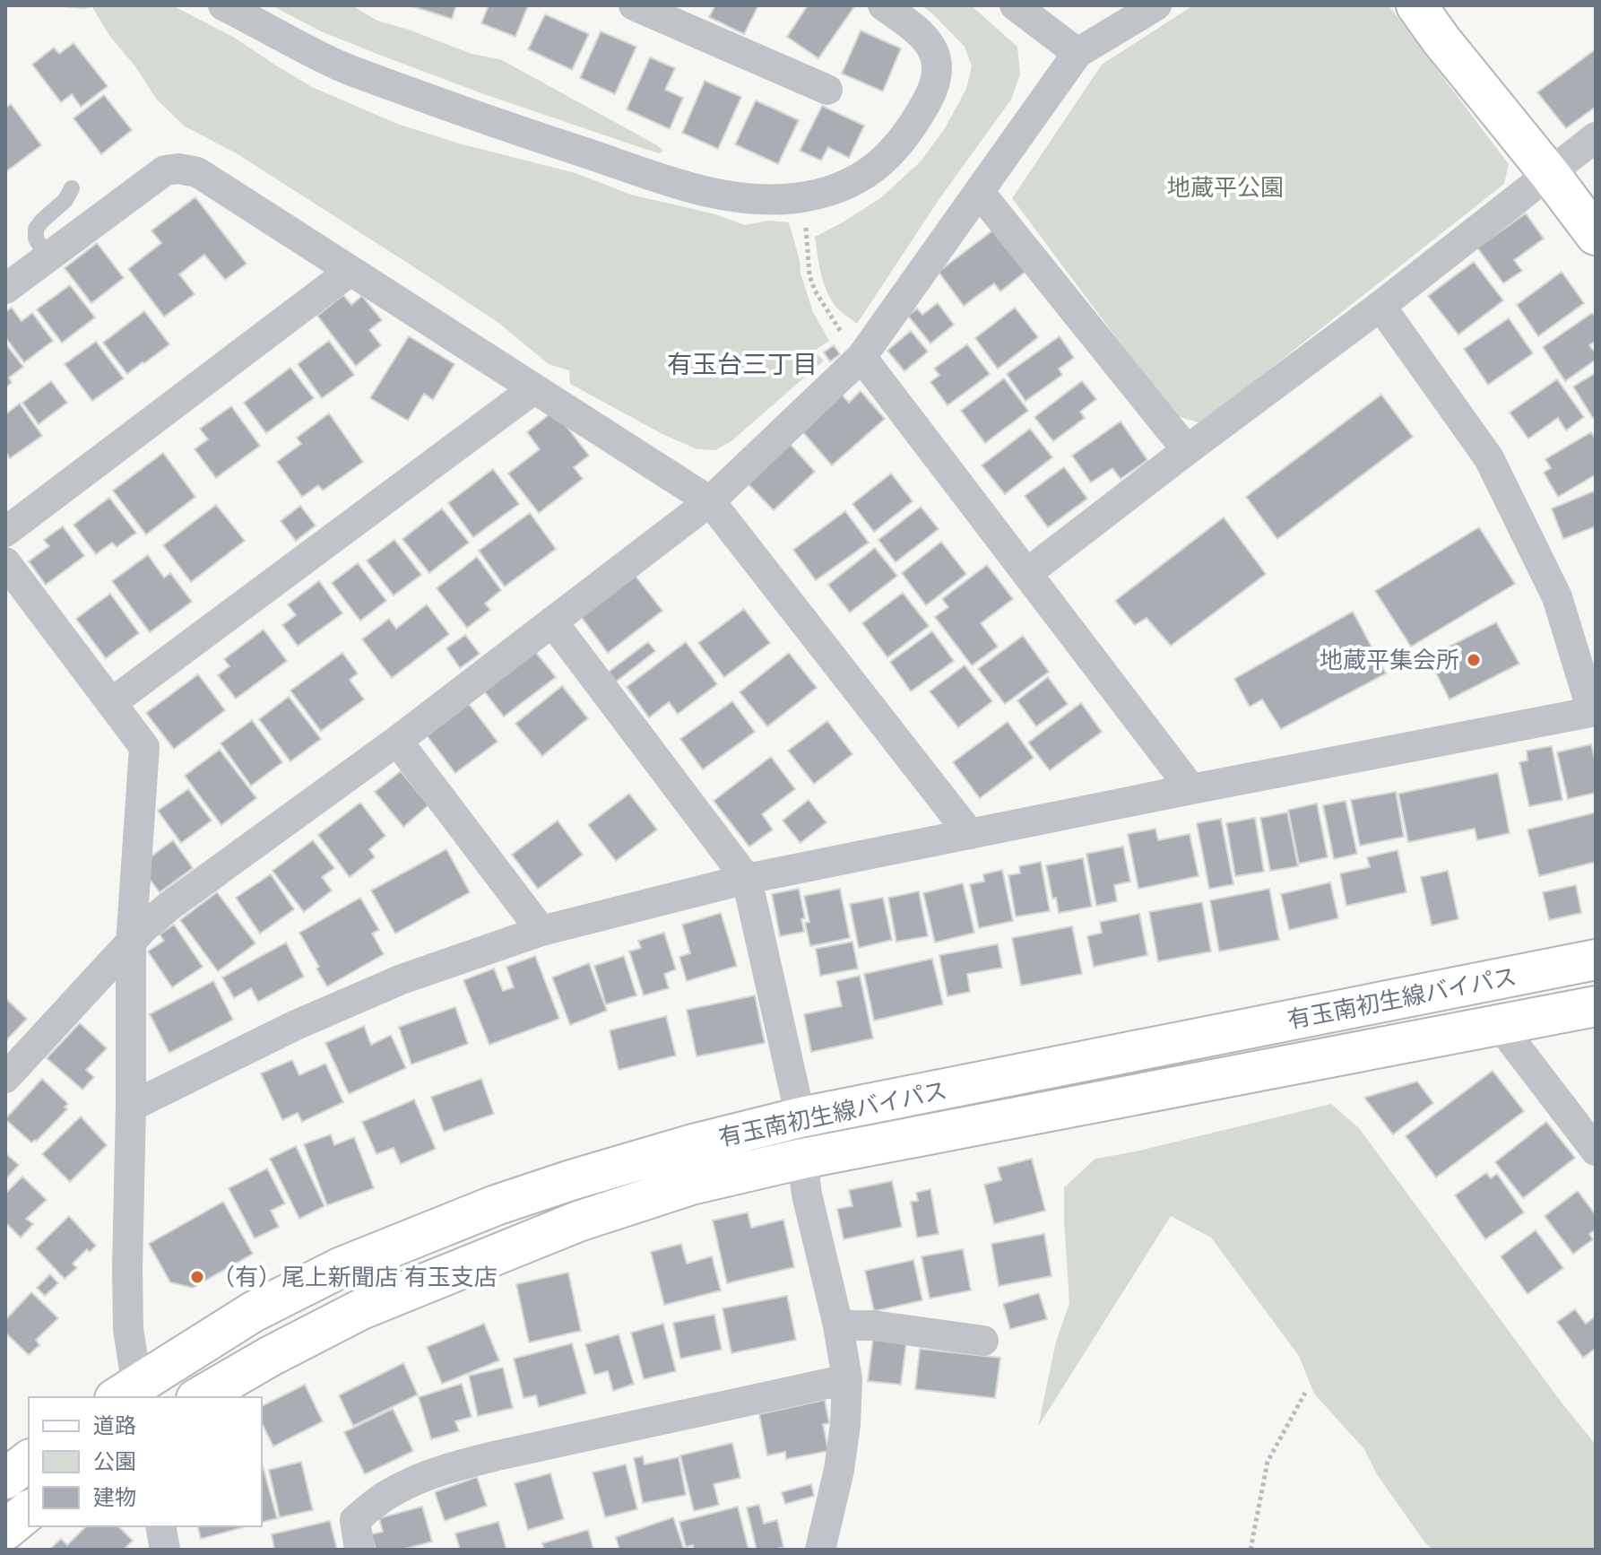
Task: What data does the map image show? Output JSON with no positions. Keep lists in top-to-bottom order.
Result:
{
  "streets": {
    "street": ["有玉南初生線バイパス"]
  },
  "districts": ["有玉台三丁目"],
  "parks": ["地蔵平公園"],
  "places": ["地蔵平集会所", "（有）尾上新聞店 有玉支店"],
  "legend": ["道路", "公園", "建物"]
}
